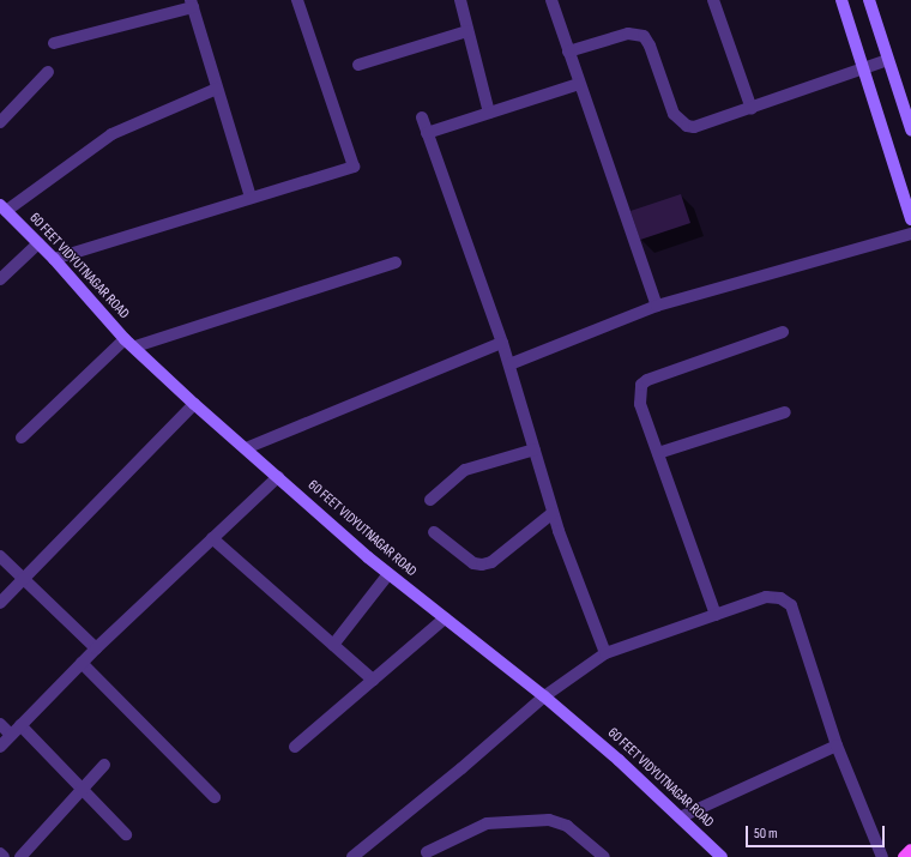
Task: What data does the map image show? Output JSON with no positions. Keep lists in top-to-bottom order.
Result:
{
  "streets": {
    "street": ["60 FEET VIDYUTNAGAR ROAD"]
  },
  "scale_bar": "50 m"
}
